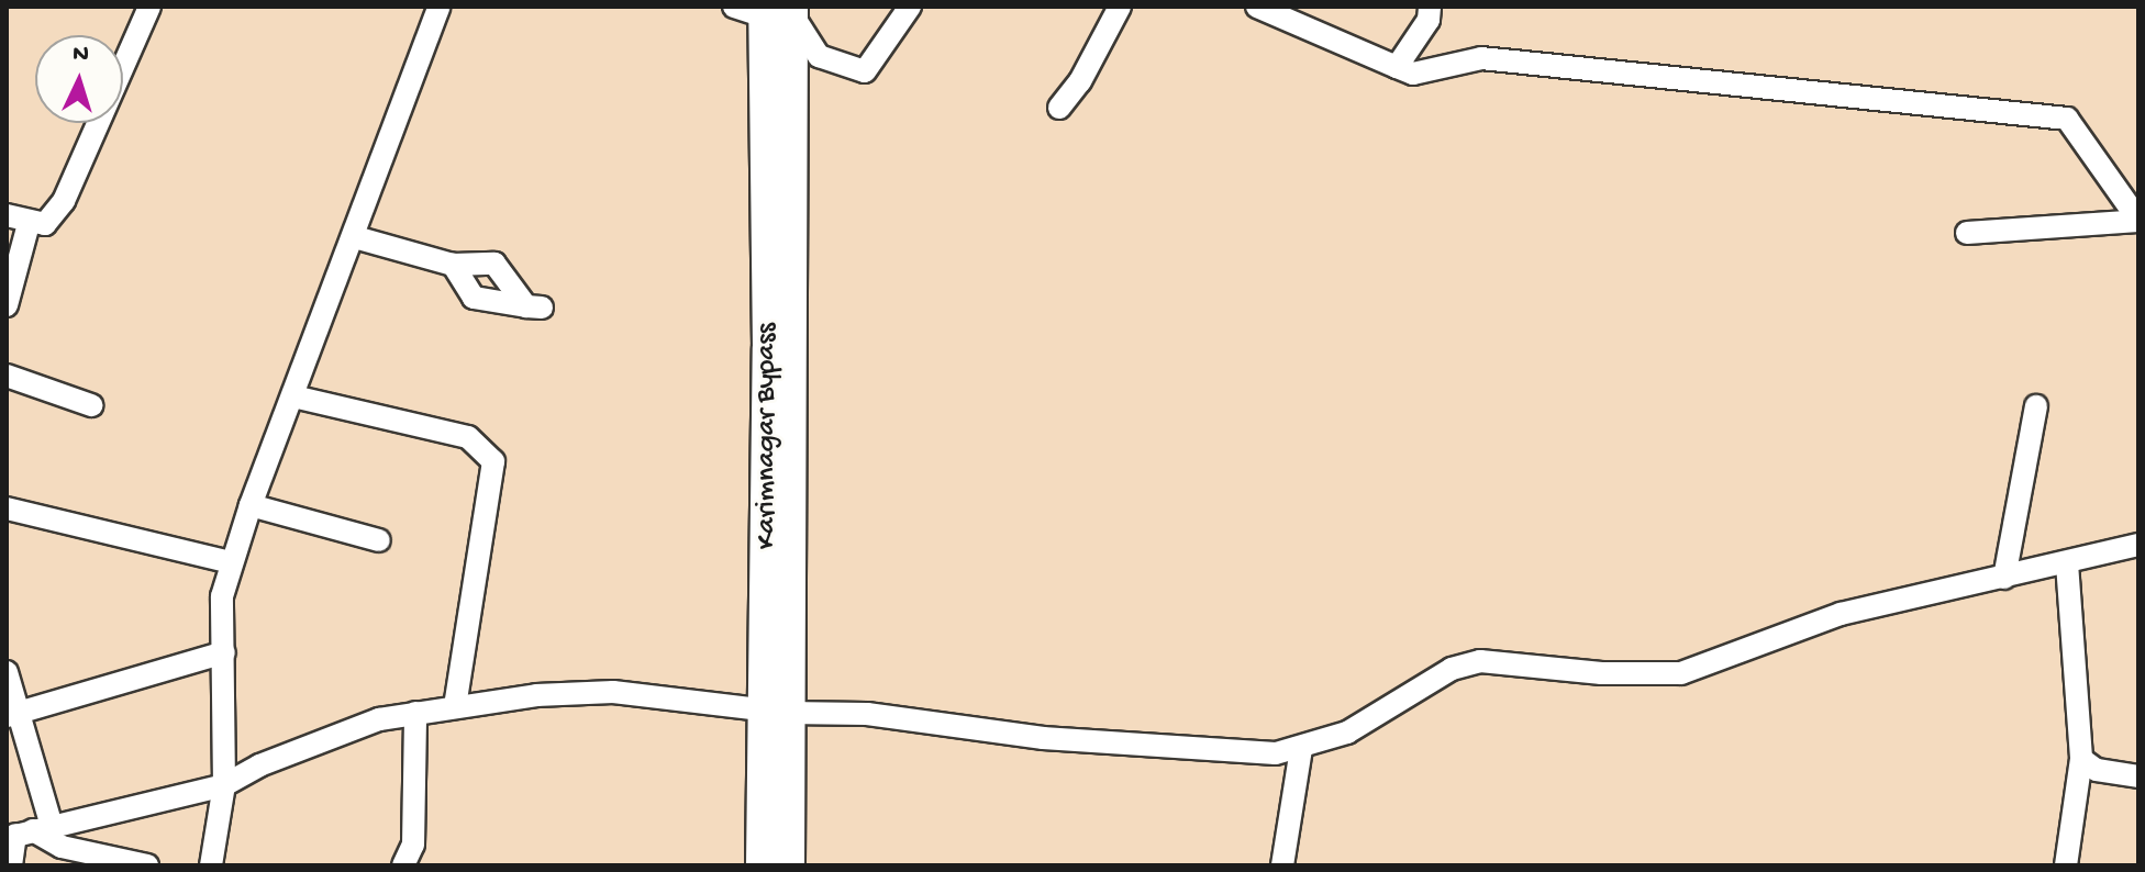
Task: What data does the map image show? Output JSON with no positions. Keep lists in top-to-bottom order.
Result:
{
  "streets": {
    "highway": ["Karimnagar Bypass"]
  },
  "north": "top"
}
